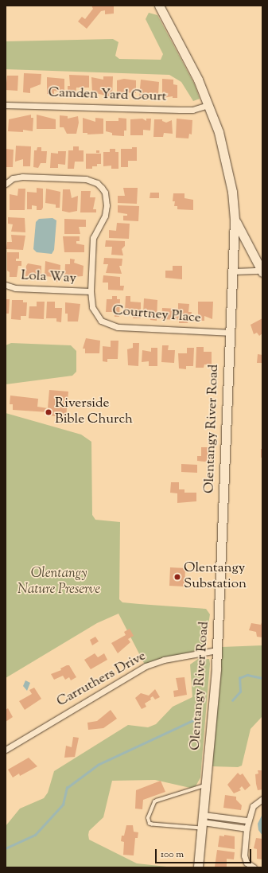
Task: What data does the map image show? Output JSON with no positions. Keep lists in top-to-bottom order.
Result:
{
  "streets": {
    "main road": ["Olentangy River Road"],
    "street": [
      "Camden Yard Court",
      "Lola Way",
      "Courtney Place",
      "Carruthers Drive"
    ]
  },
  "crossings": [
    ["Camden Yard Court", "Olentangy River Road"],
    ["Lola Way", "Courtney Place"],
    ["Courtney Place", "Olentangy River Road"],
    ["Olentangy River Road", "Carruthers Drive"]
  ],
  "parks": ["Olentangy Nature Preserve"],
  "places": ["Riverside Bible Church", "Olentangy Substation"],
  "scale_bar": "100 m"
}
